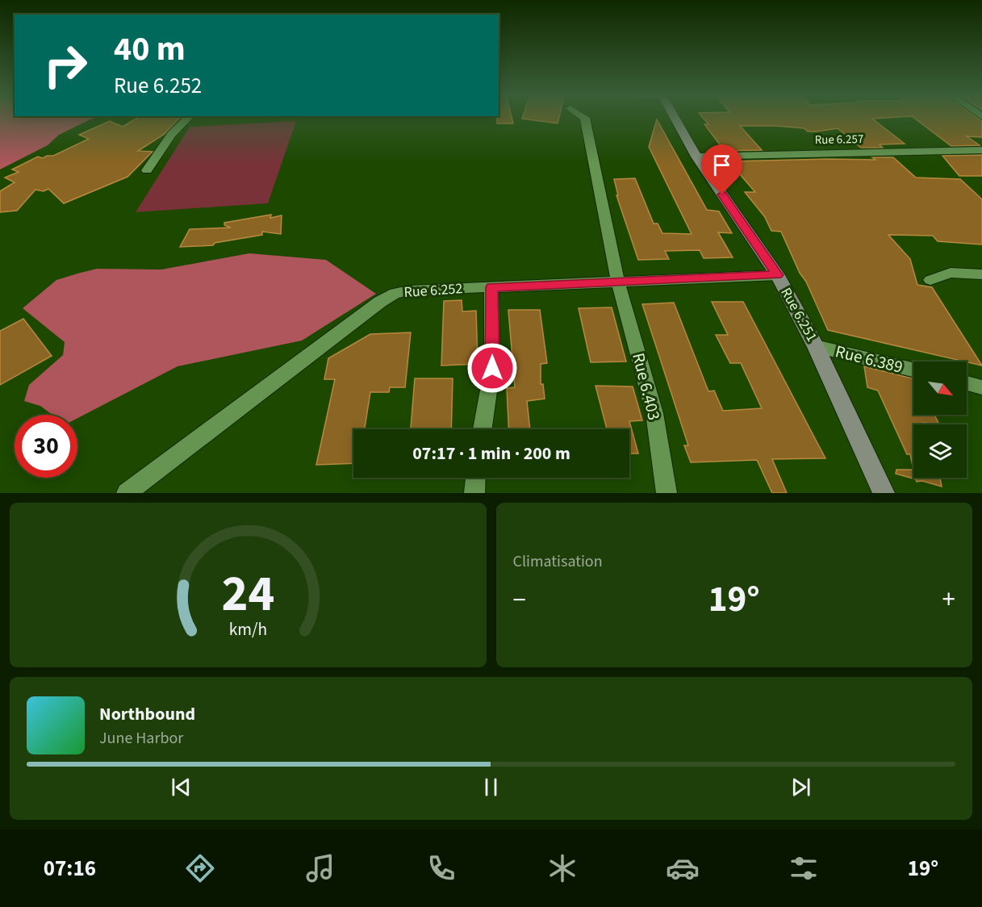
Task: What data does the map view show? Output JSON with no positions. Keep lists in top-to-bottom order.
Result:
{
  "streets": {
    "main road": ["Rue 6.251"],
    "street": [
      "Rue 6.257",
      "Rue 6.252",
      "Rue 6.389",
      "Rue 6.403"
    ]
  },
  "crossings": [
    ["Rue 6.257", "Rue 6.251"],
    ["Rue 6.252", "Rue 6.251"],
    ["Rue 6.252", "Rue 6.403"],
    ["Rue 6.251", "Rue 6.389"]
  ],
  "north": "bottom right",
  "page": {
    "turn": ["40 m", "Rue 6.252"],
    "limit": "30",
    "trip": "07:17 · 1 min · 200 m",
    "tile": "Climatisation",
    "heat": ["−", "19°", "+"],
    "song": ["Northbound", "June Harbor"],
    "tabs": ["07:16", "19°"],
    "gauge": ["24", "km/h"]
  }
}
